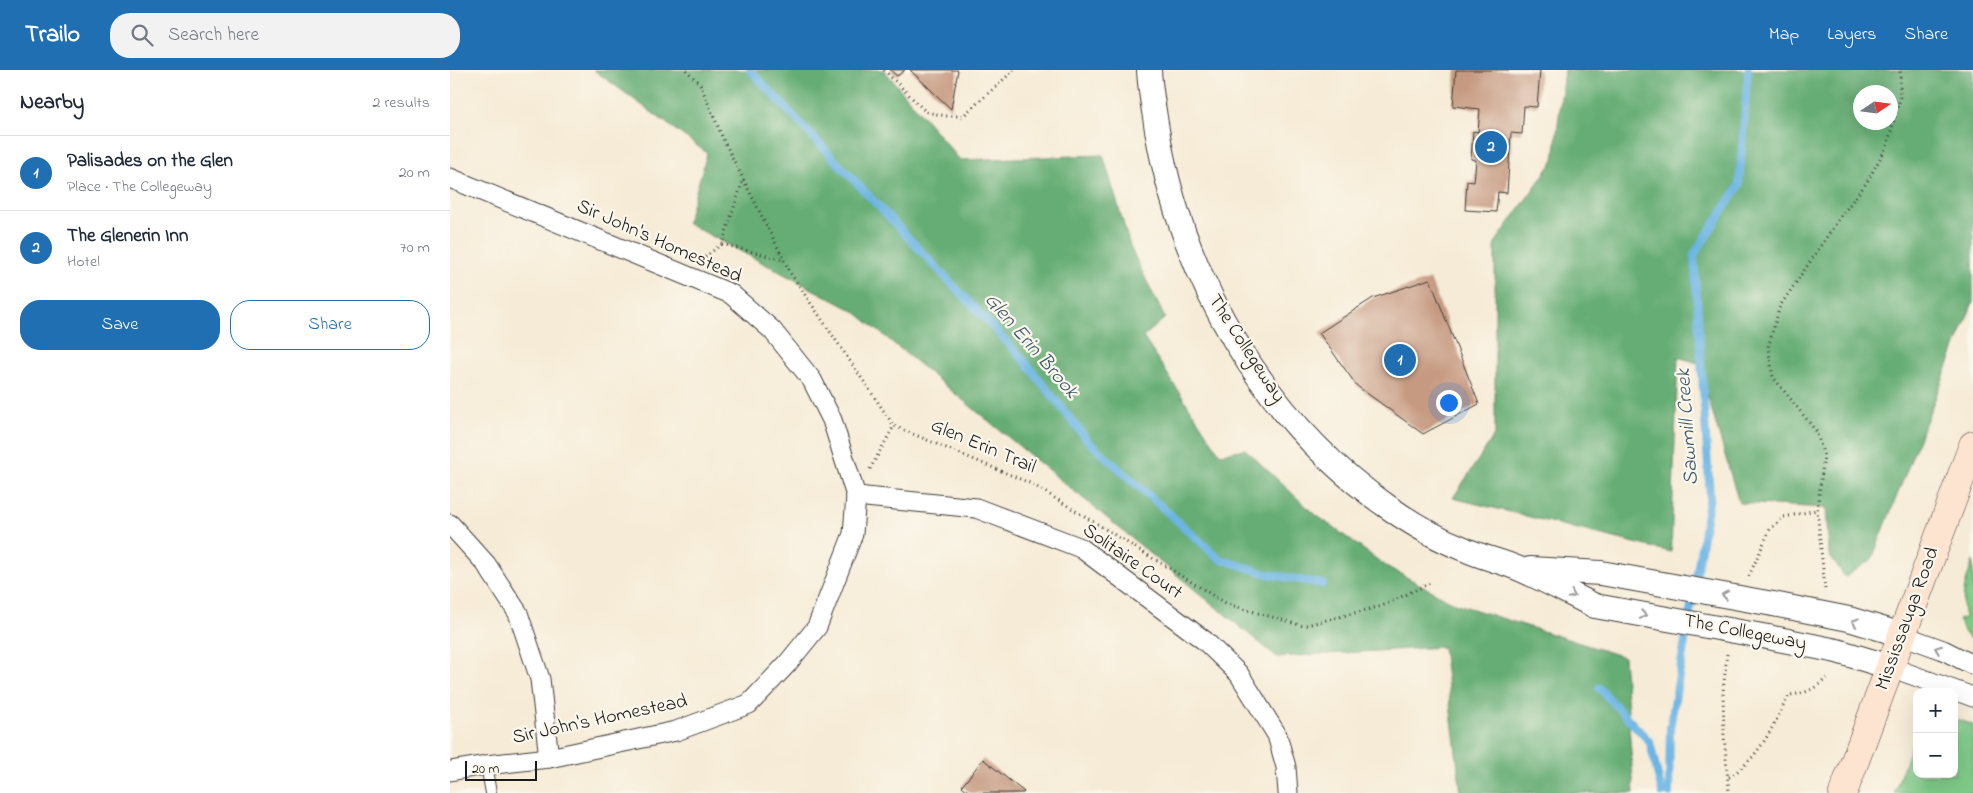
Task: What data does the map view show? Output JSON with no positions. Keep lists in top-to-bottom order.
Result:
{
  "streets": {
    "main road": ["Mississauga Road"],
    "street": ["Sir John's Homestead", "The Collegeway", "Solitaire Court"],
    "path": ["Glen Erin Trail"]
  },
  "crossings": [
    ["Sir John's Homestead", "Solitaire Court"],
    ["The Collegeway", "Mississauga Road"]
  ],
  "water": ["Glen Erin Brook", "Sawmill Creek"],
  "scale_bar": "20 m",
  "north": "right",
  "page": {
    "header": "Trailo",
    "search": "Search here",
    "nav": ["Map", "Layers", "Share"],
    "heading": ["Nearby", "2 results"],
    "pins": ["2", "1"],
    "list": [
      {
        "mark": "1",
        "name": "Palisades on the Glen",
        "note": "Place · The Collegeway",
        "value": "20 m"
      },
      {
        "mark": "2",
        "name": "The Glenerin Inn",
        "note": "Hotel",
        "value": "70 m"
      }
    ],
    "buttons": ["Save", "Share"],
    "map_buttons": ["+", "−"],
    "scale": "20 m"
  }
}
